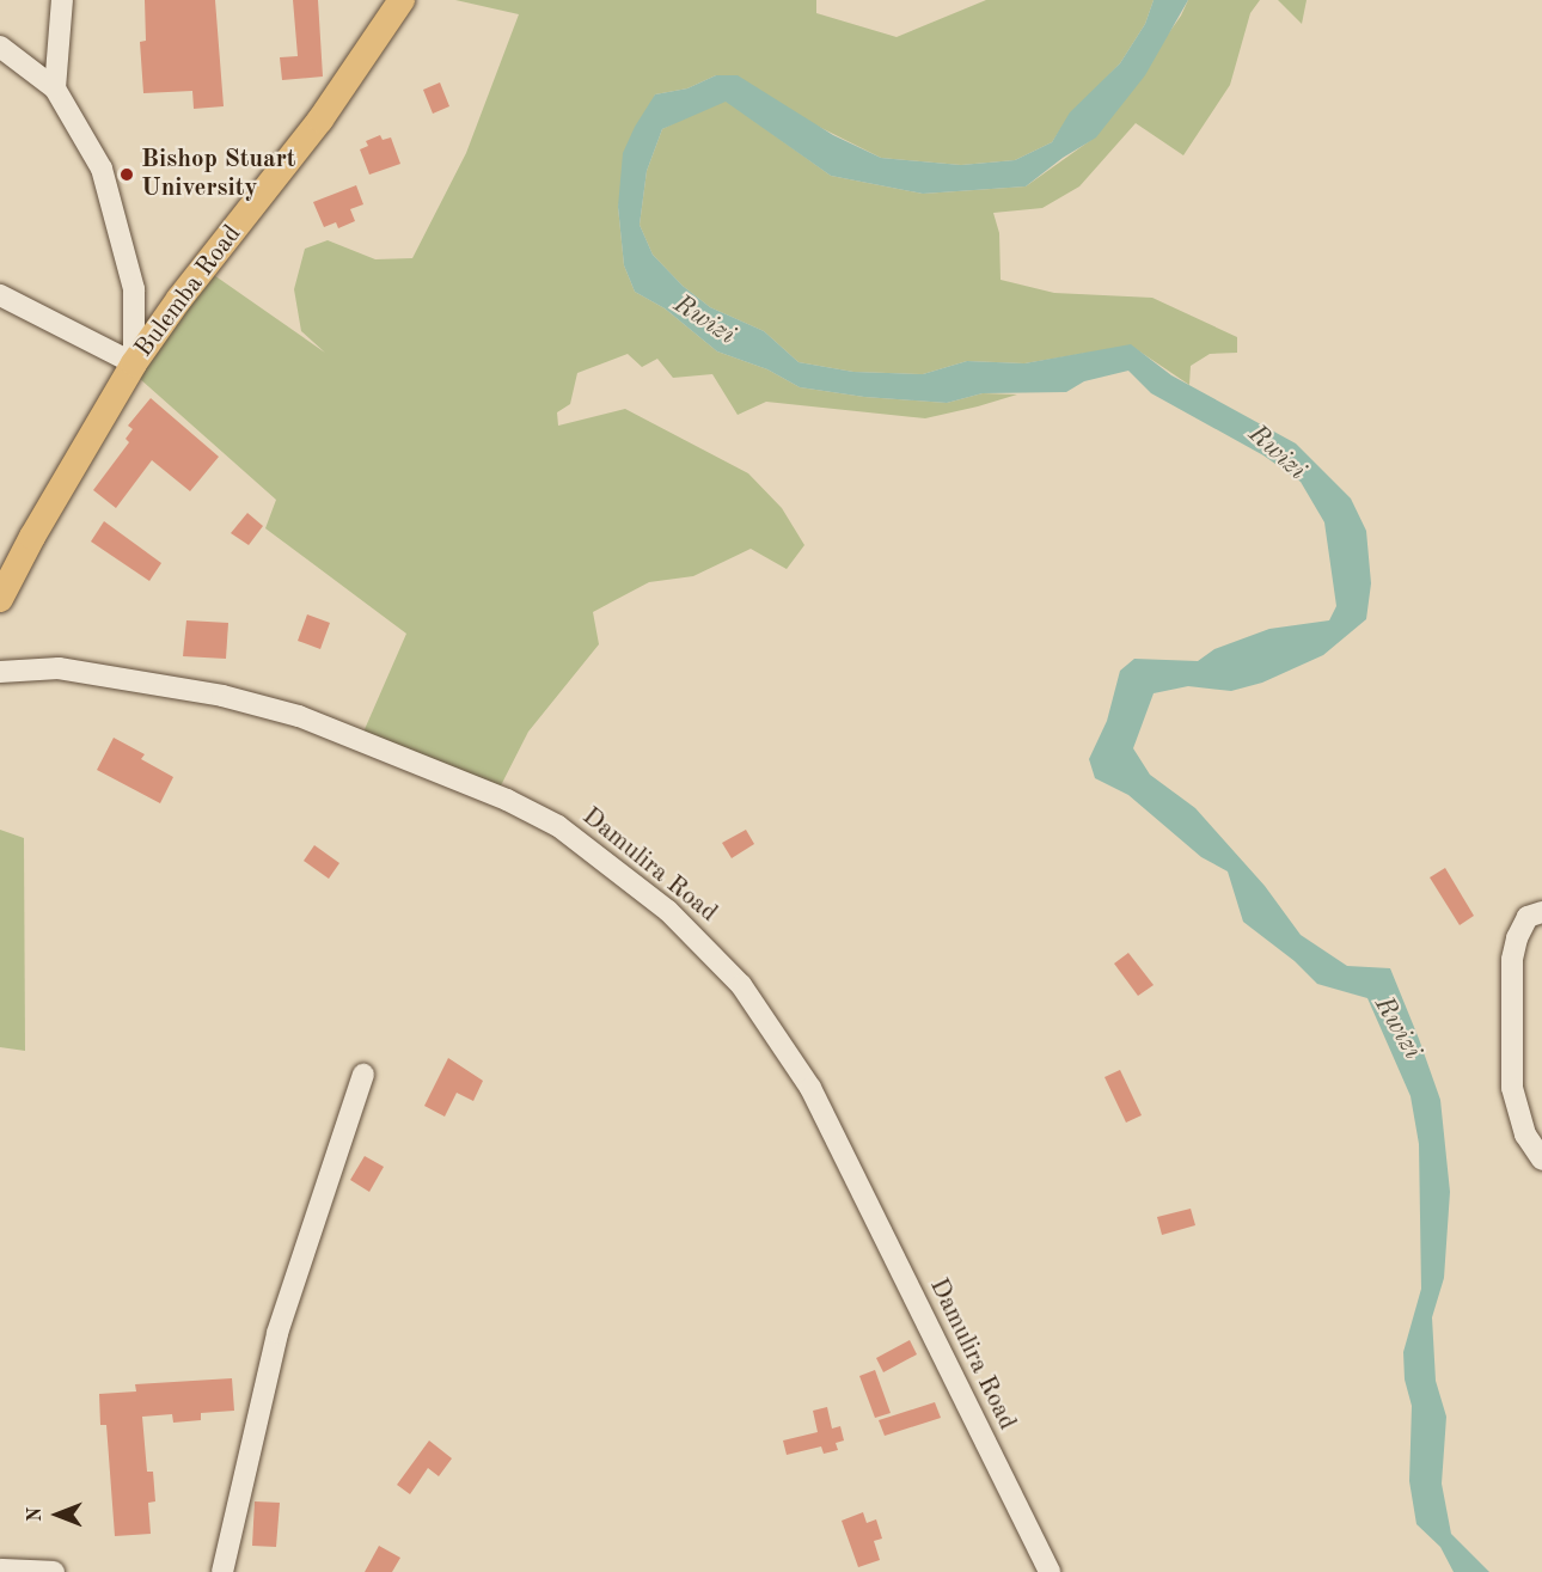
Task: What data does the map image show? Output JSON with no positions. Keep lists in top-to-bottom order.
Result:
{
  "streets": {
    "main road": ["Bulemba Road"],
    "street": ["Damulira Road"]
  },
  "water": ["Rwizi"],
  "places": ["Bishop Stuart University"],
  "north": "left"
}
